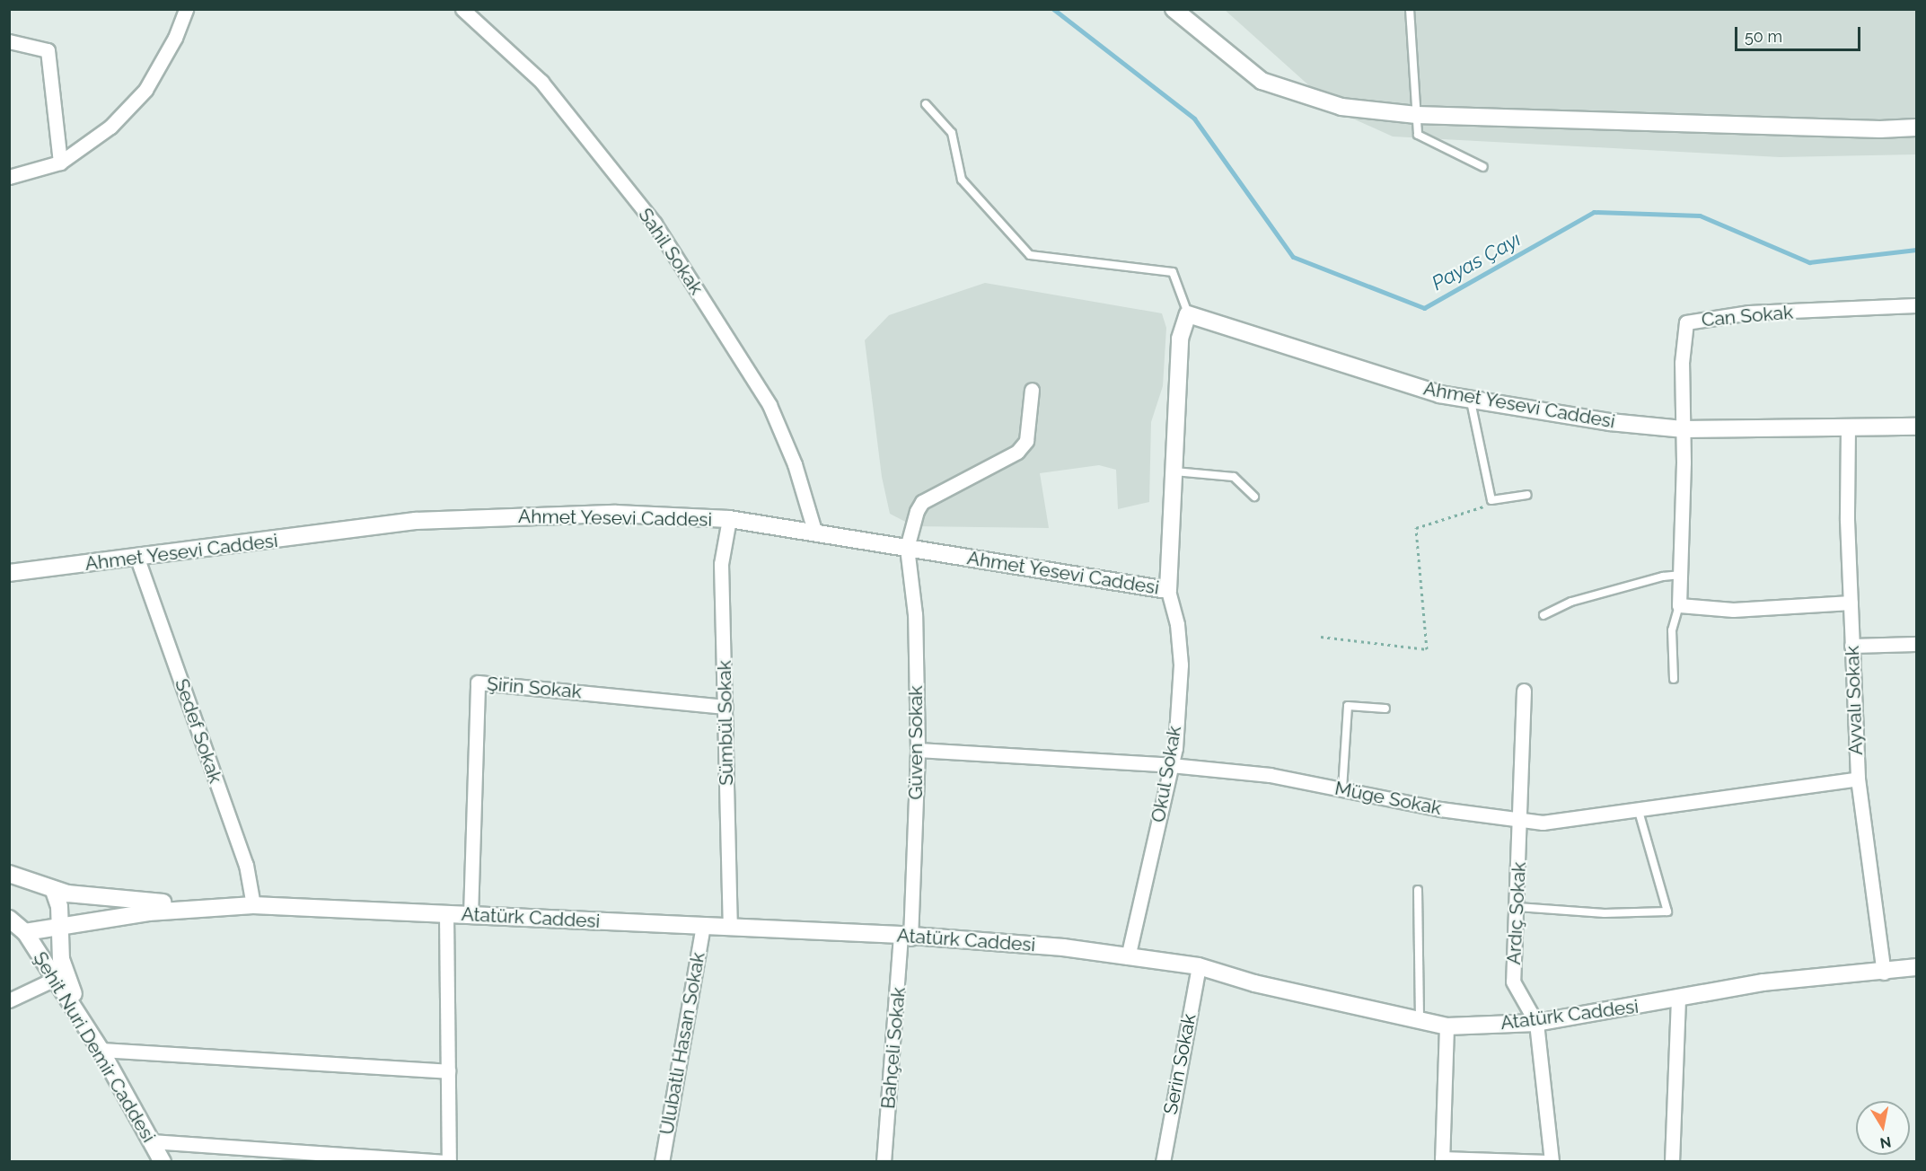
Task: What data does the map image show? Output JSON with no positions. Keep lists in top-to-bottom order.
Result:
{
  "streets": {
    "street": [
      "Sahil Sokak",
      "Can Sokak",
      "Ahmet Yesevi Caddesi",
      "Şirin Sokak",
      "Ayvalı Sokak",
      "Sümbül Sokak",
      "Sedef Sokak",
      "Güven Sokak",
      "Okul Sokak",
      "Müge Sokak",
      "Ardıç Sokak",
      "Atatürk Caddesi",
      "Ulubatlı Hasan Sokak",
      "Şehit Nuri Demir Caddesi",
      "Bahçeli Sokak",
      "Serin Sokak"
    ]
  },
  "crossings": [
    ["Sahil Sokak", "Ahmet Yesevi Caddesi"],
    ["Can Sokak", "Ahmet Yesevi Caddesi"],
    ["Ahmet Yesevi Caddesi", "Ayvalı Sokak"],
    ["Ahmet Yesevi Caddesi", "Sümbül Sokak"],
    ["Ahmet Yesevi Caddesi", "Sedef Sokak"],
    ["Ahmet Yesevi Caddesi", "Güven Sokak"],
    ["Ahmet Yesevi Caddesi", "Okul Sokak"],
    ["Şirin Sokak", "Sümbül Sokak"],
    ["Şirin Sokak", "Atatürk Caddesi"],
    ["Ayvalı Sokak", "Müge Sokak"],
    ["Ayvalı Sokak", "Atatürk Caddesi"],
    ["Sümbül Sokak", "Atatürk Caddesi"],
    ["Sedef Sokak", "Atatürk Caddesi"],
    ["Güven Sokak", "Müge Sokak"],
    ["Güven Sokak", "Atatürk Caddesi"],
    ["Güven Sokak", "Bahçeli Sokak"],
    ["Okul Sokak", "Müge Sokak"],
    ["Okul Sokak", "Atatürk Caddesi"],
    ["Müge Sokak", "Ardıç Sokak"],
    ["Ardıç Sokak", "Atatürk Caddesi"],
    ["Atatürk Caddesi", "Ulubatlı Hasan Sokak"],
    ["Atatürk Caddesi", "Şehit Nuri Demir Caddesi"],
    ["Atatürk Caddesi", "Bahçeli Sokak"],
    ["Atatürk Caddesi", "Serin Sokak"]
  ],
  "water": ["Payas Çayı"],
  "scale_bar": "50 m",
  "north": "bottom"
}
